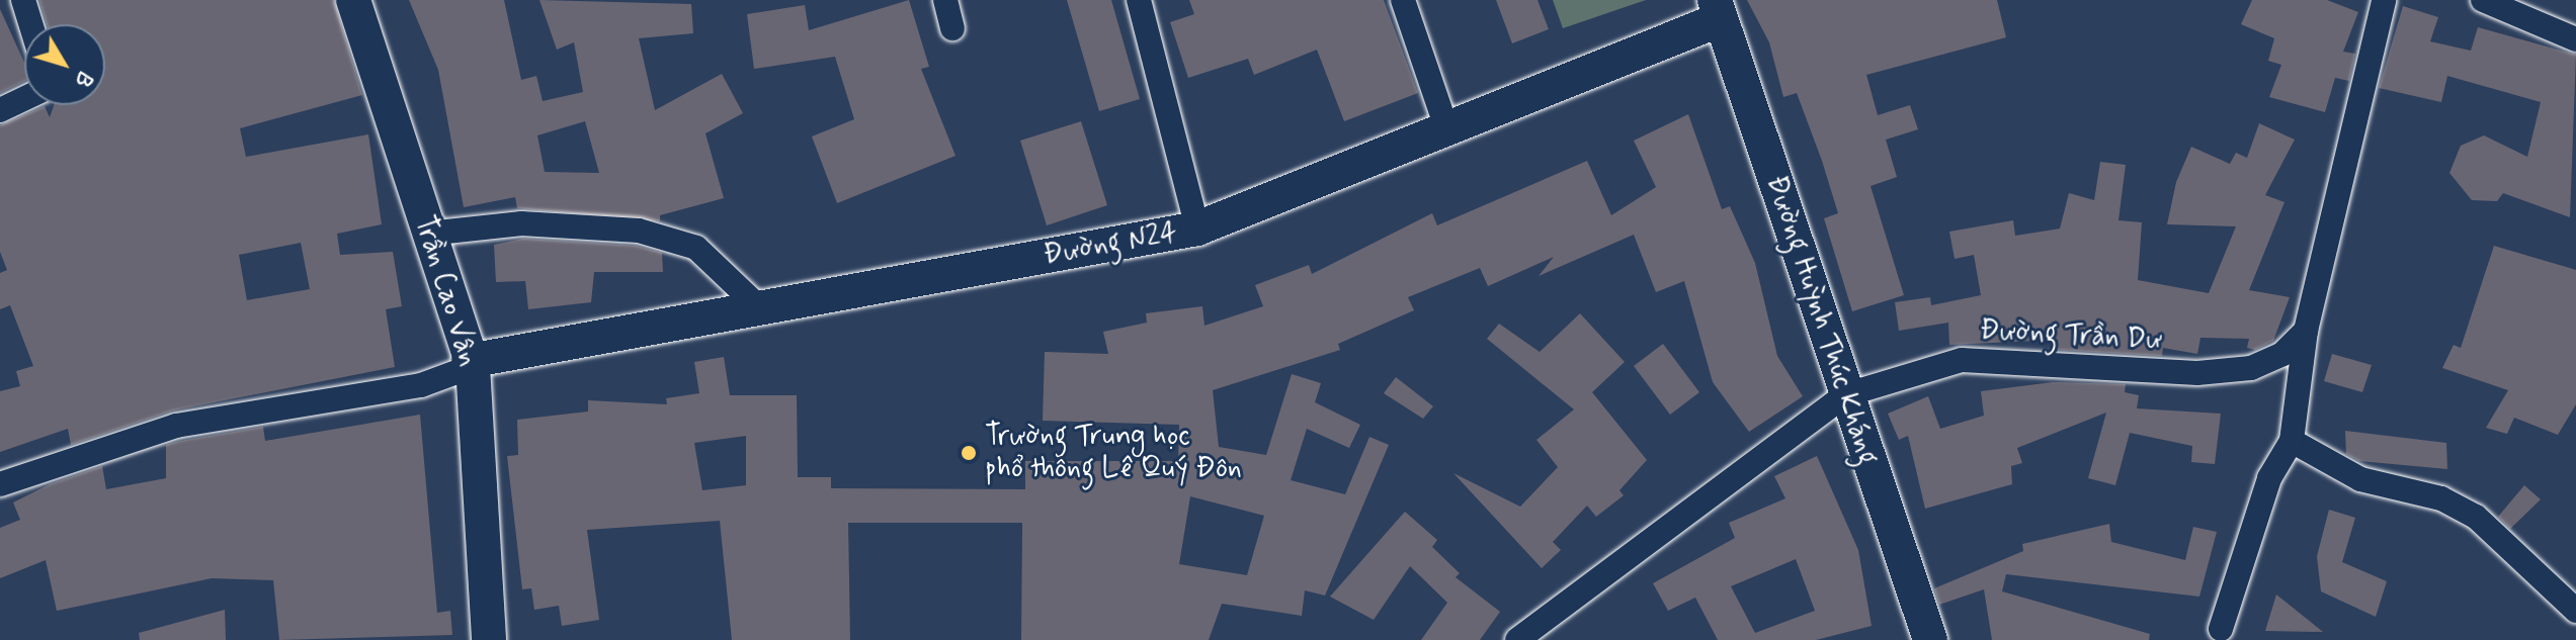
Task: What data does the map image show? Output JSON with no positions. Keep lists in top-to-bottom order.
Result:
{
  "streets": {
    "street": [
      "Đường N24",
      "Trần Cao Vân",
      "Đường Huỳnh Thúc Kháng",
      "Đường Trần Dư"
    ]
  },
  "crossings": [
    ["Đường N24", "Trần Cao Vân"],
    ["Đường N24", "Đường Huỳnh Thúc Kháng"],
    ["Đường Huỳnh Thúc Kháng", "Đường Trần Dư"]
  ],
  "places": ["Trường Trung học phổ thông Lê Quý Đôn"],
  "north": "bottom right"
}
